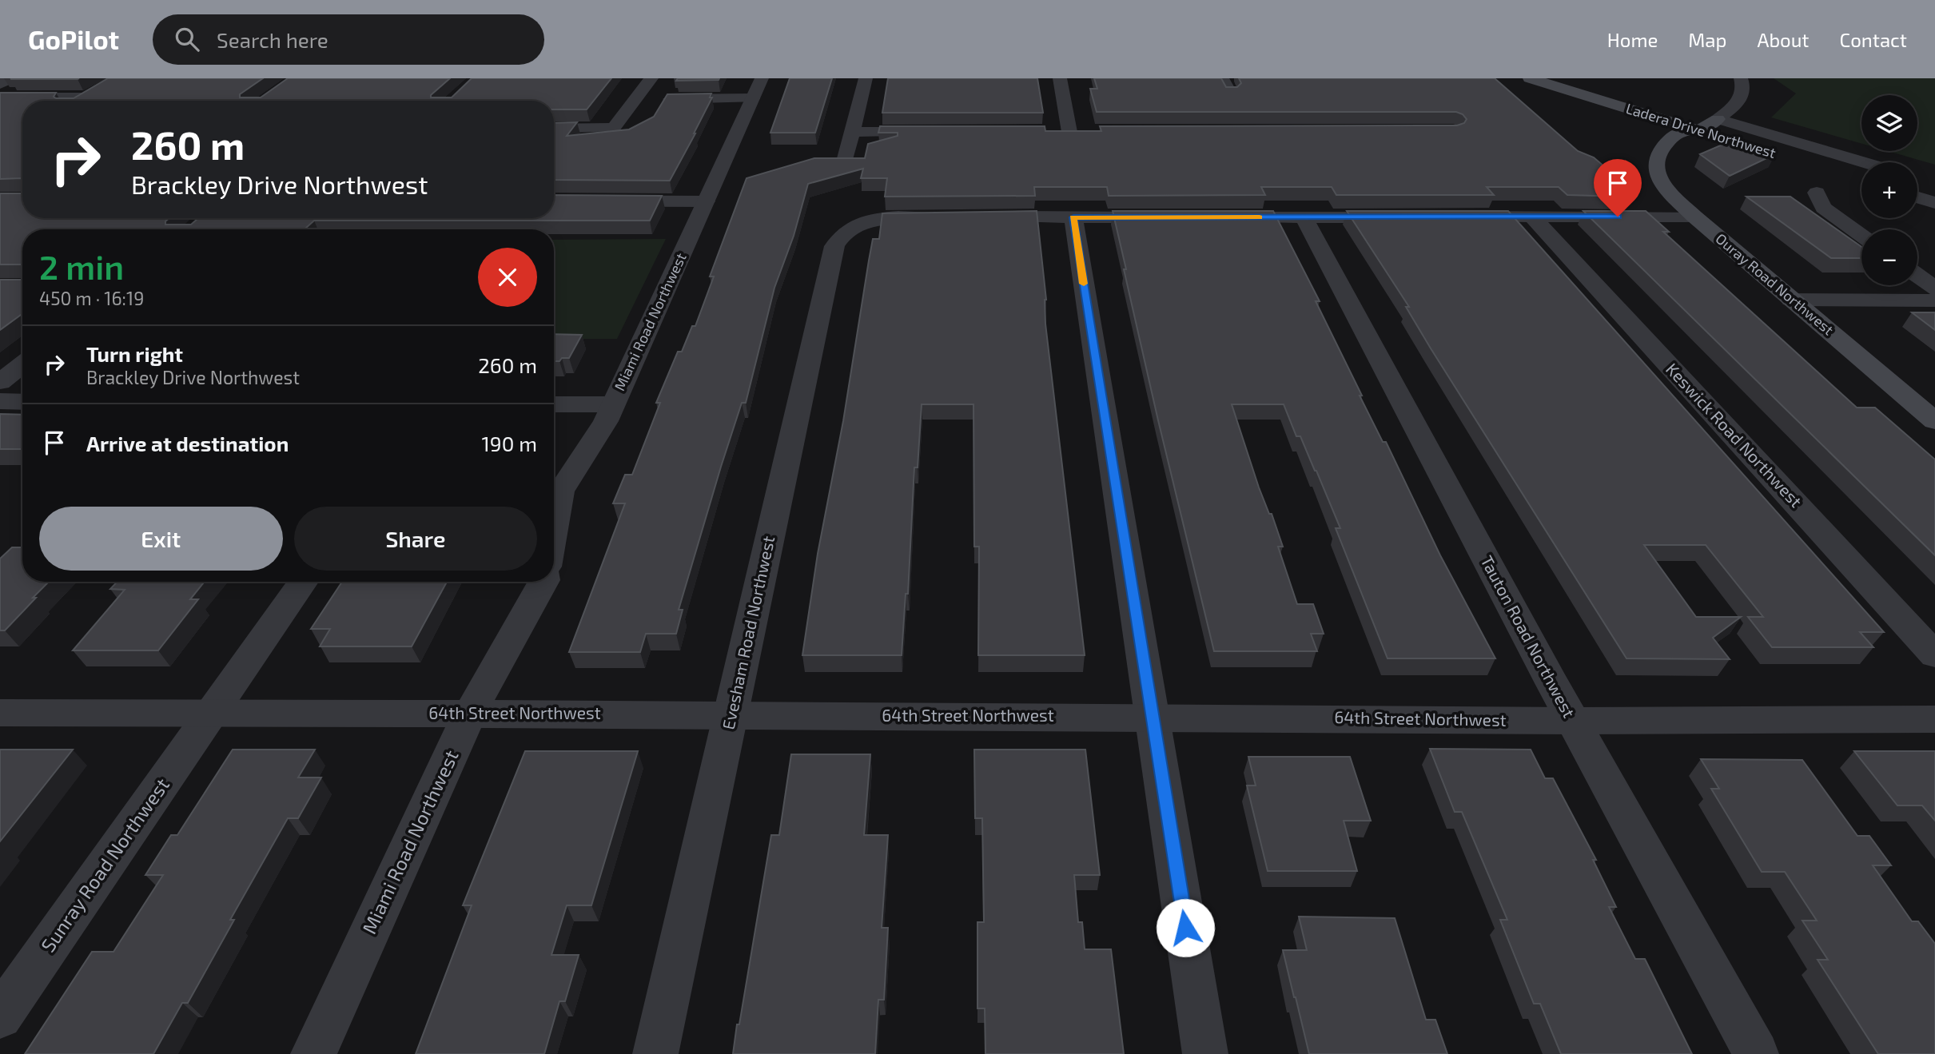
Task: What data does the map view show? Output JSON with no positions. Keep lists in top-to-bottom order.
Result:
{
  "streets": {
    "main road": ["Ladera Drive Northwest", "Ouray Road Northwest"],
    "street": [
      "Miami Road Northwest",
      "Keswick Road Northwest",
      "Evesham Road Northwest",
      "Tauton Road Northwest",
      "64th Street Northwest",
      "Sunray Road Northwest"
    ]
  },
  "crossings": [
    ["Ladera Drive Northwest", "Ouray Road Northwest"],
    ["Miami Road Northwest", "64th Street Northwest"],
    ["Evesham Road Northwest", "64th Street Northwest"],
    ["Tauton Road Northwest", "64th Street Northwest"],
    ["64th Street Northwest", "Sunray Road Northwest"]
  ],
  "page": {
    "header": "GoPilot",
    "search": "Search here",
    "nav": [
      "Home",
      "Map",
      "About",
      "Contact"
    ],
    "map_buttons": ["+", "−"],
    "turn": ["260 m", "Brackley Drive Northwest"],
    "heading": ["2 min", "450 m · 16:19"],
    "list": [
      {
        "name": "Turn right",
        "note": "Brackley Drive Northwest",
        "value": "260 m"
      },
      {
        "name": "Arrive at destination",
        "value": "190 m"
      }
    ],
    "buttons": ["Exit", "Share"]
  }
}
